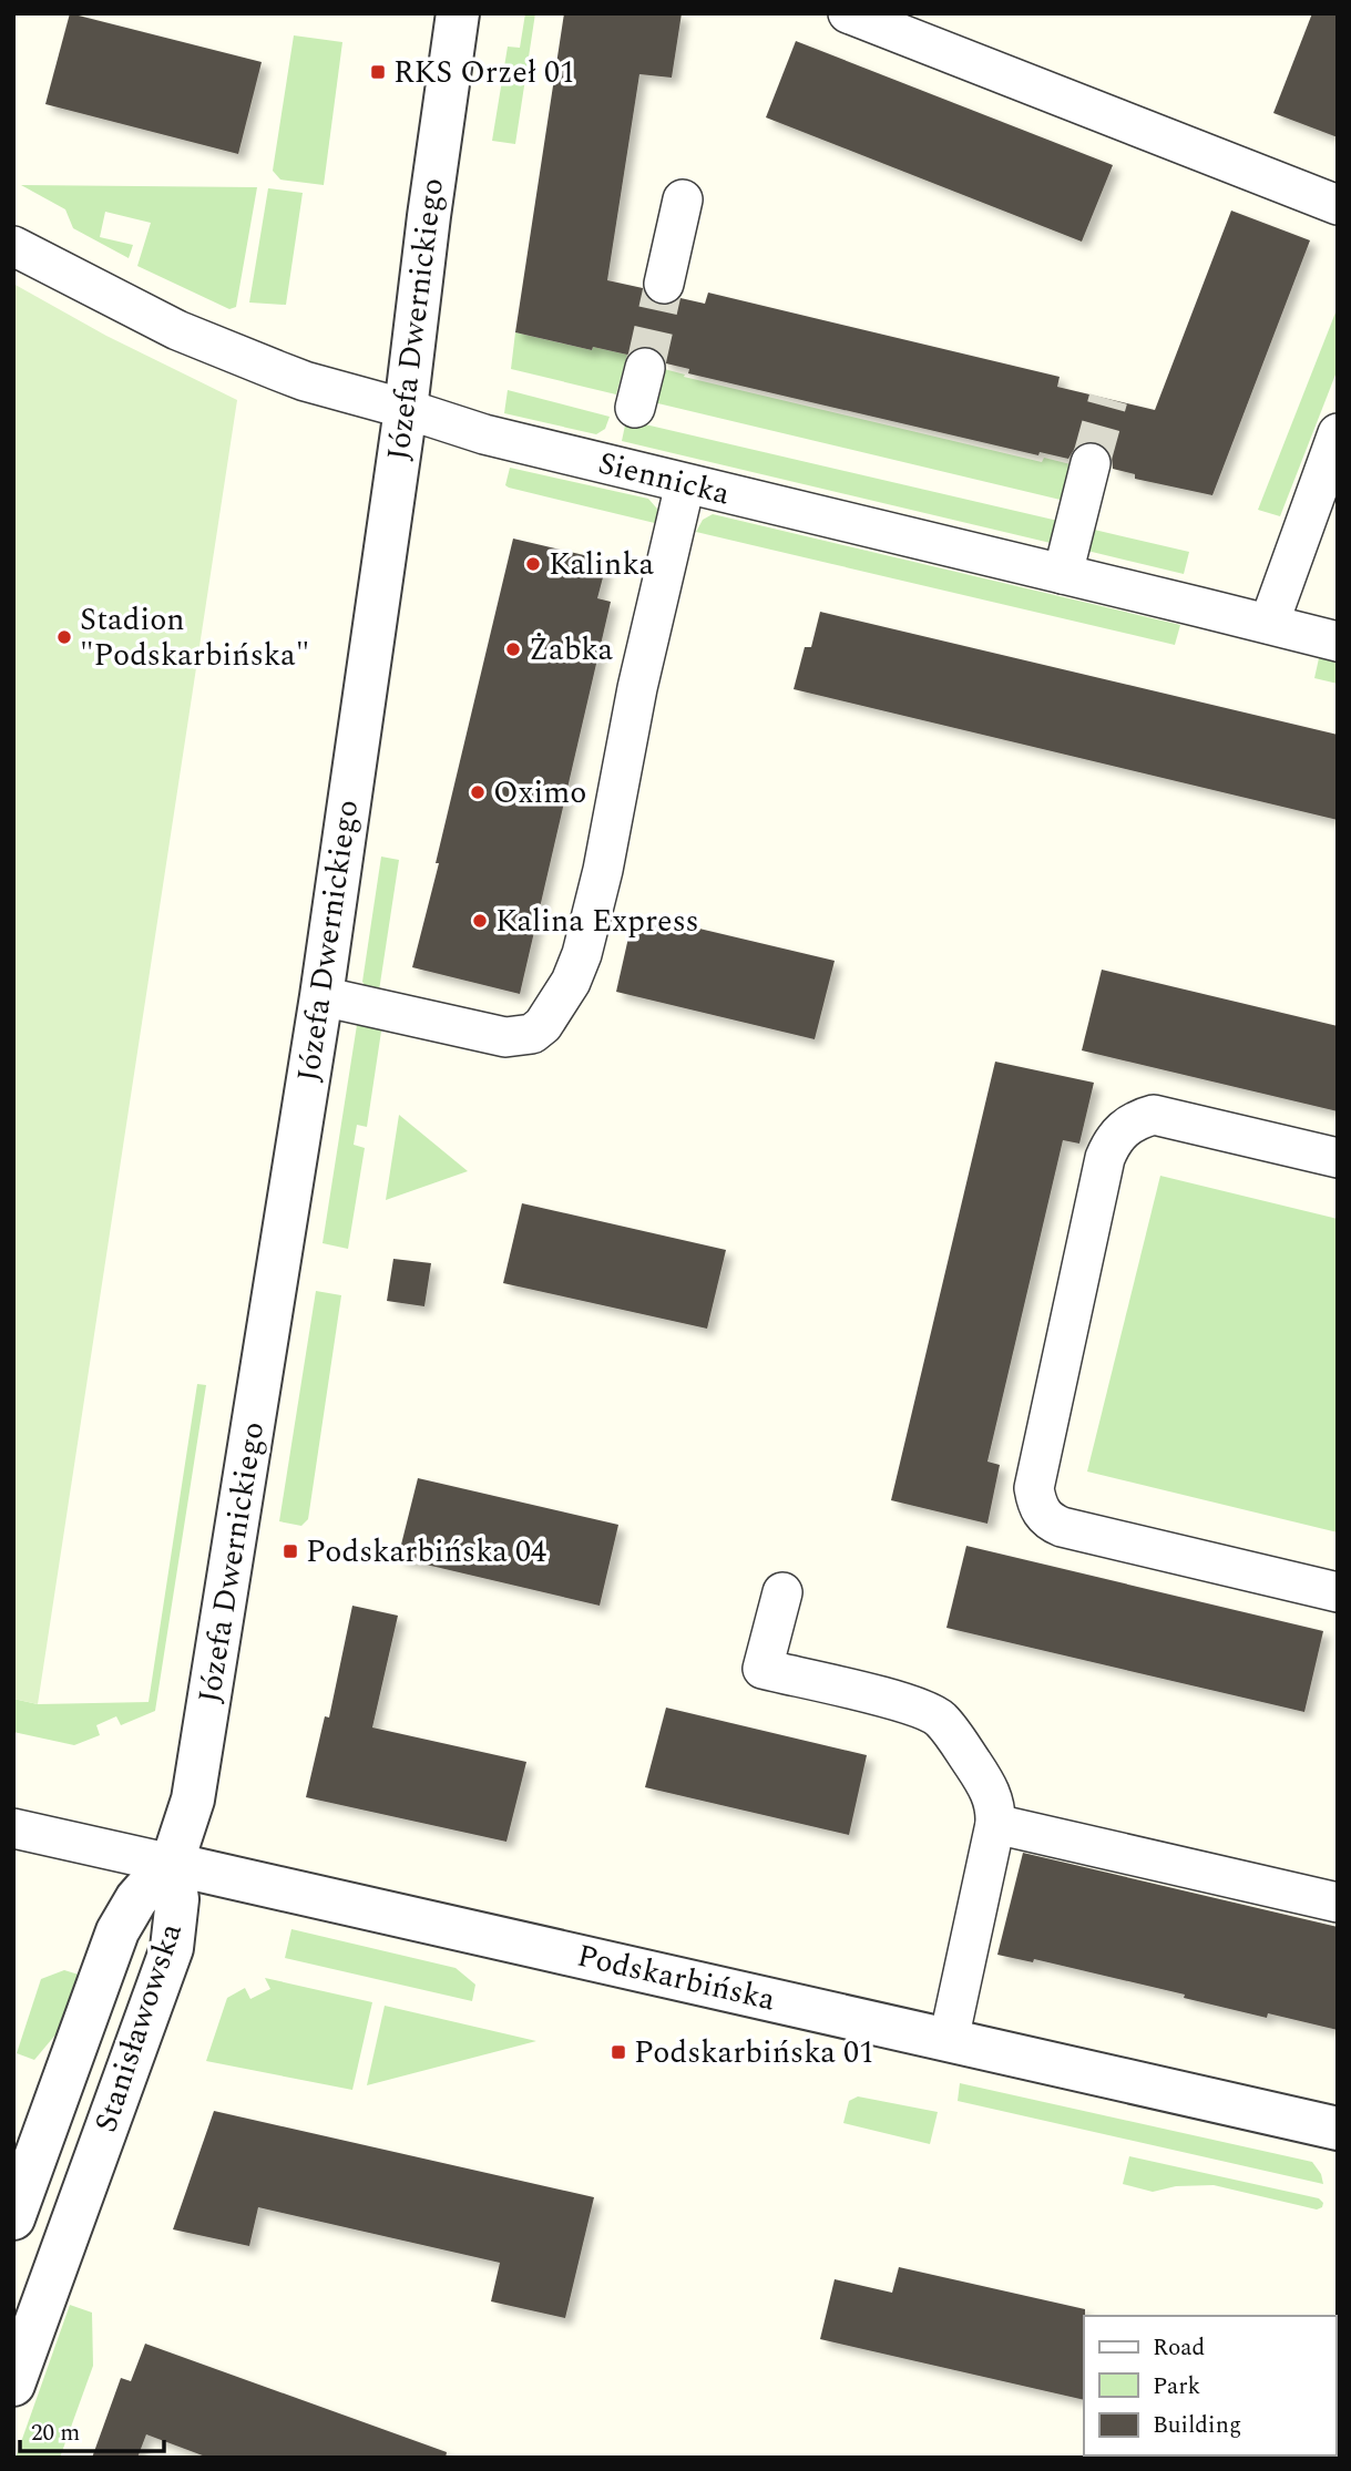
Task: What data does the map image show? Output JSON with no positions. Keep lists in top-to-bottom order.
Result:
{
  "streets": {
    "street": [
      "Józefa Dwernickiego",
      "Siennicka",
      "Podskarbińska",
      "Stanisławowska"
    ]
  },
  "crossings": [
    ["Józefa Dwernickiego", "Siennicka"],
    ["Józefa Dwernickiego", "Podskarbińska"],
    ["Józefa Dwernickiego", "Stanisławowska"],
    ["Podskarbińska", "Stanisławowska"]
  ],
  "places": {
    "transit": ["RKS Orzeł 01", "Podskarbińska 04", "Podskarbińska 01"],
    "other": [
      "Kalinka",
      "Stadion \"Podskarbińska\"",
      "Żabka",
      "Oximo",
      "Kalina Express"
    ]
  },
  "legend": ["Road", "Park", "Building"],
  "scale_bar": "20 m"
}
